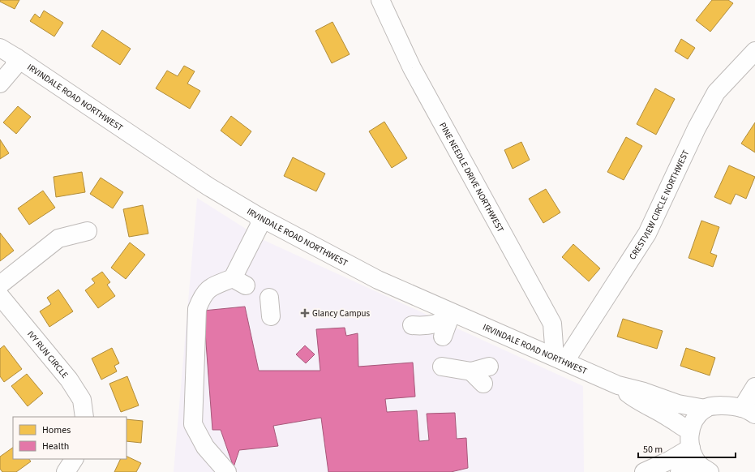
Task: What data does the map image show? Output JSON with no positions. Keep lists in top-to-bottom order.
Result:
{
  "streets": {
    "street": [
      "IRVINDALE ROAD NORTHWEST",
      "PINE NEEDLE DRIVE NORTHWEST",
      "CRESTVIEW CIRCLE NORTHWEST",
      "IVY RUN CIRCLE"
    ]
  },
  "crossings": [
    ["IRVINDALE ROAD NORTHWEST", "PINE NEEDLE DRIVE NORTHWEST"],
    ["IRVINDALE ROAD NORTHWEST", "CRESTVIEW CIRCLE NORTHWEST"],
    ["PINE NEEDLE DRIVE NORTHWEST", "CRESTVIEW CIRCLE NORTHWEST"]
  ],
  "places": {
    "health": ["Glancy Campus"]
  },
  "legend": ["Homes", "Health"],
  "scale_bar": "50 m"
}
